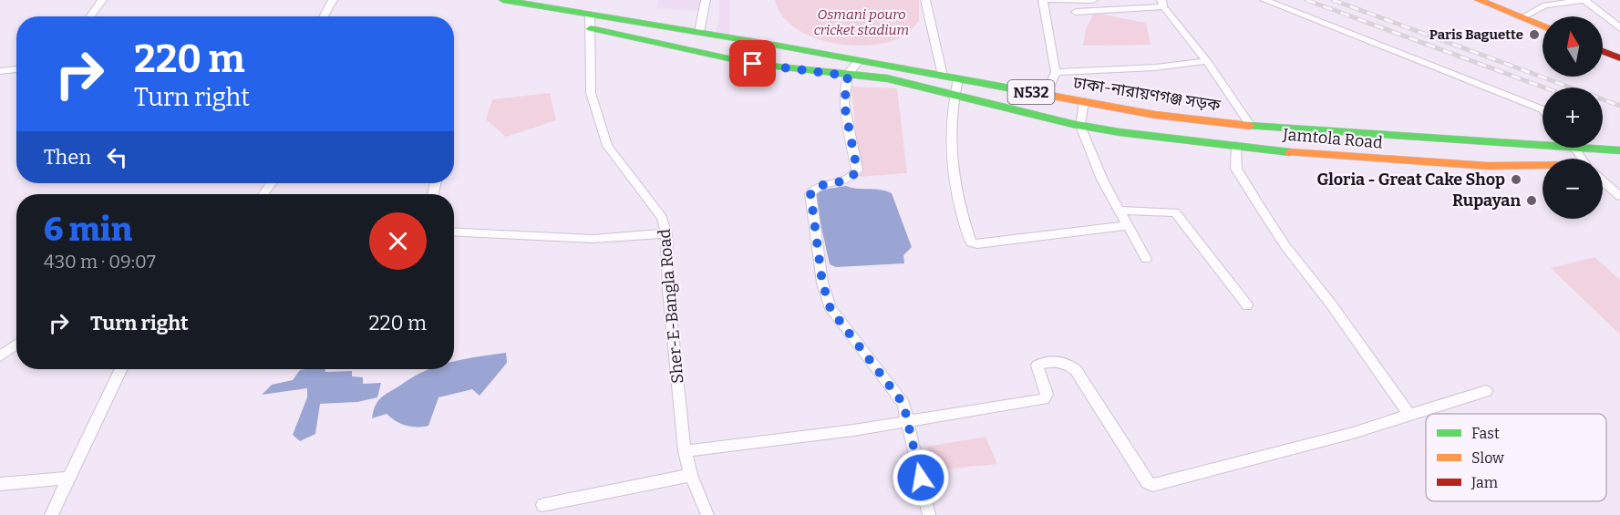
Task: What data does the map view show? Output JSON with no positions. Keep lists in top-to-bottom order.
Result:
{
  "streets": {
    "main road": ["N532", "ঢাকা-নারায়ণগঞ্জ সড়ক", "Jamtola Road"],
    "street": ["Sher-E-Bangla Road"]
  },
  "crossings": [
    ["ঢাকা-নারায়ণগঞ্জ সড়ক", "Jamtola Road"],
    ["ঢাকা-নারায়ণগঞ্জ সড়ক", "Sher-E-Bangla Road"],
    ["Jamtola Road", "Sher-E-Bangla Road"]
  ],
  "parks": ["Osmani pouro cricket stadium"],
  "places": ["Paris Baguette", "Gloria - Great Cake Shop", "Rupayan"],
  "legend": ["Fast", "Slow", "Jam"],
  "north": "top",
  "page": {
    "map_buttons": ["+", "−"],
    "turn": ["220 m", "Turn right"],
    "then": "Then",
    "heading": ["6 min", "430 m · 09:07"],
    "list": [
      {
        "name": "Turn right",
        "value": "220 m"
      }
    ]
  }
}
